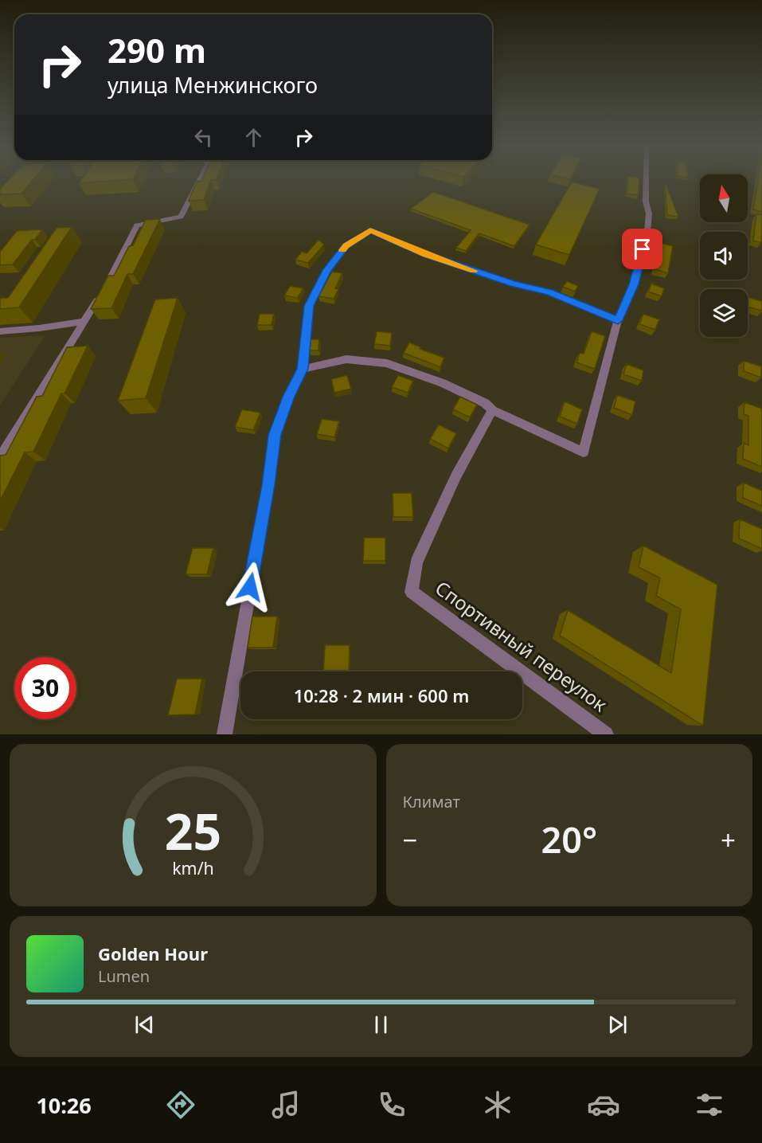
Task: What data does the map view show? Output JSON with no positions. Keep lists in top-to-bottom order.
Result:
{
  "streets": {
    "street": ["Спортивный переулок"]
  },
  "north": "top",
  "page": {
    "turn": ["290 m", "улица Менжинского"],
    "limit": "30",
    "trip": "10:28 · 2 мин · 600 m",
    "tile": "Климат",
    "heat": ["−", "20°", "+"],
    "song": ["Golden Hour", "Lumen"],
    "tabs": "10:26",
    "gauge": ["25", "km/h"]
  }
}
